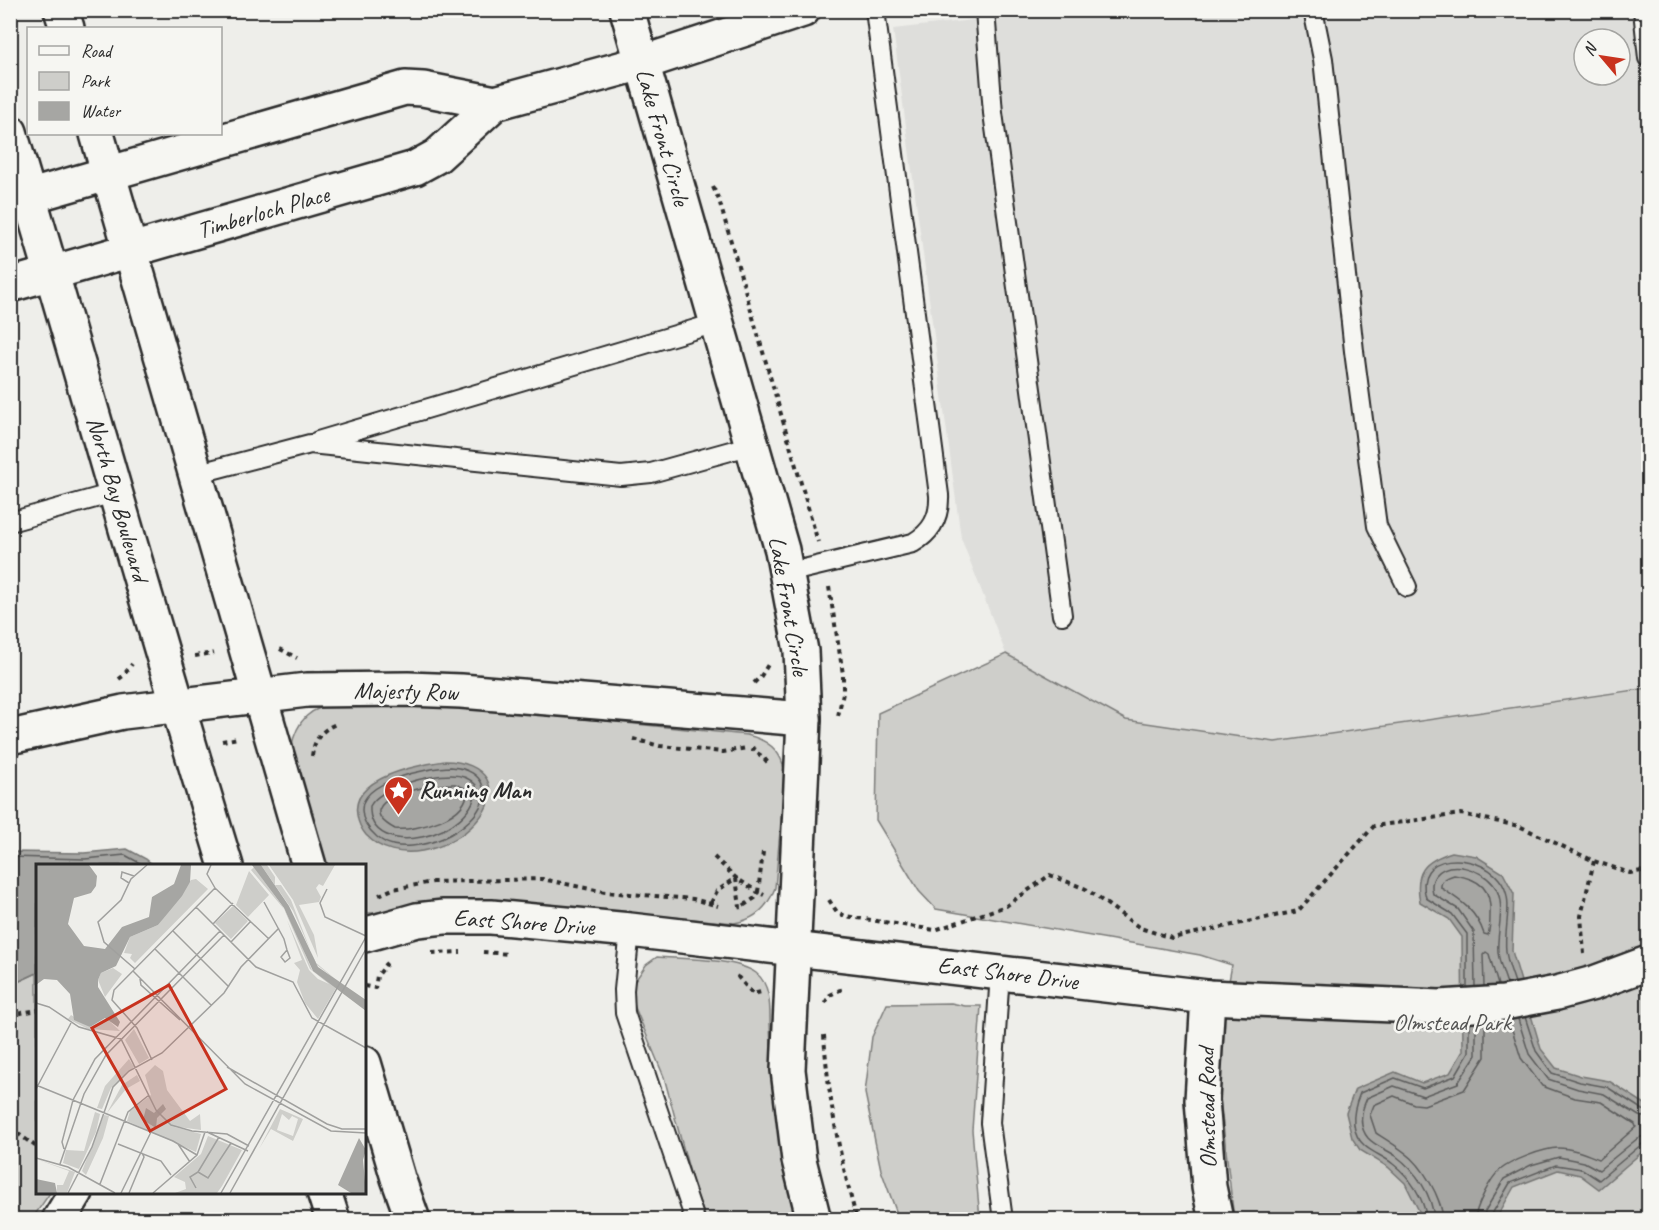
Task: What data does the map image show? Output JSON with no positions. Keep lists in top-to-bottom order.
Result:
{
  "streets": {
    "street": [
      "Lake Front Circle",
      "Timberloch Place",
      "North Bay Boulevard",
      "Majesty Row",
      "East Shore Drive",
      "Olmstead Road"
    ]
  },
  "crossings": [
    ["Lake Front Circle", "Timberloch Place"],
    ["Lake Front Circle", "Majesty Row"],
    ["Lake Front Circle", "East Shore Drive"],
    ["Timberloch Place", "North Bay Boulevard"],
    ["North Bay Boulevard", "Majesty Row"],
    ["East Shore Drive", "Olmstead Road"]
  ],
  "parks": ["Olmstead Park"],
  "places": {
    "place": ["Running Man"]
  },
  "legend": ["Road", "Park", "Water"],
  "north": "top left"
}
